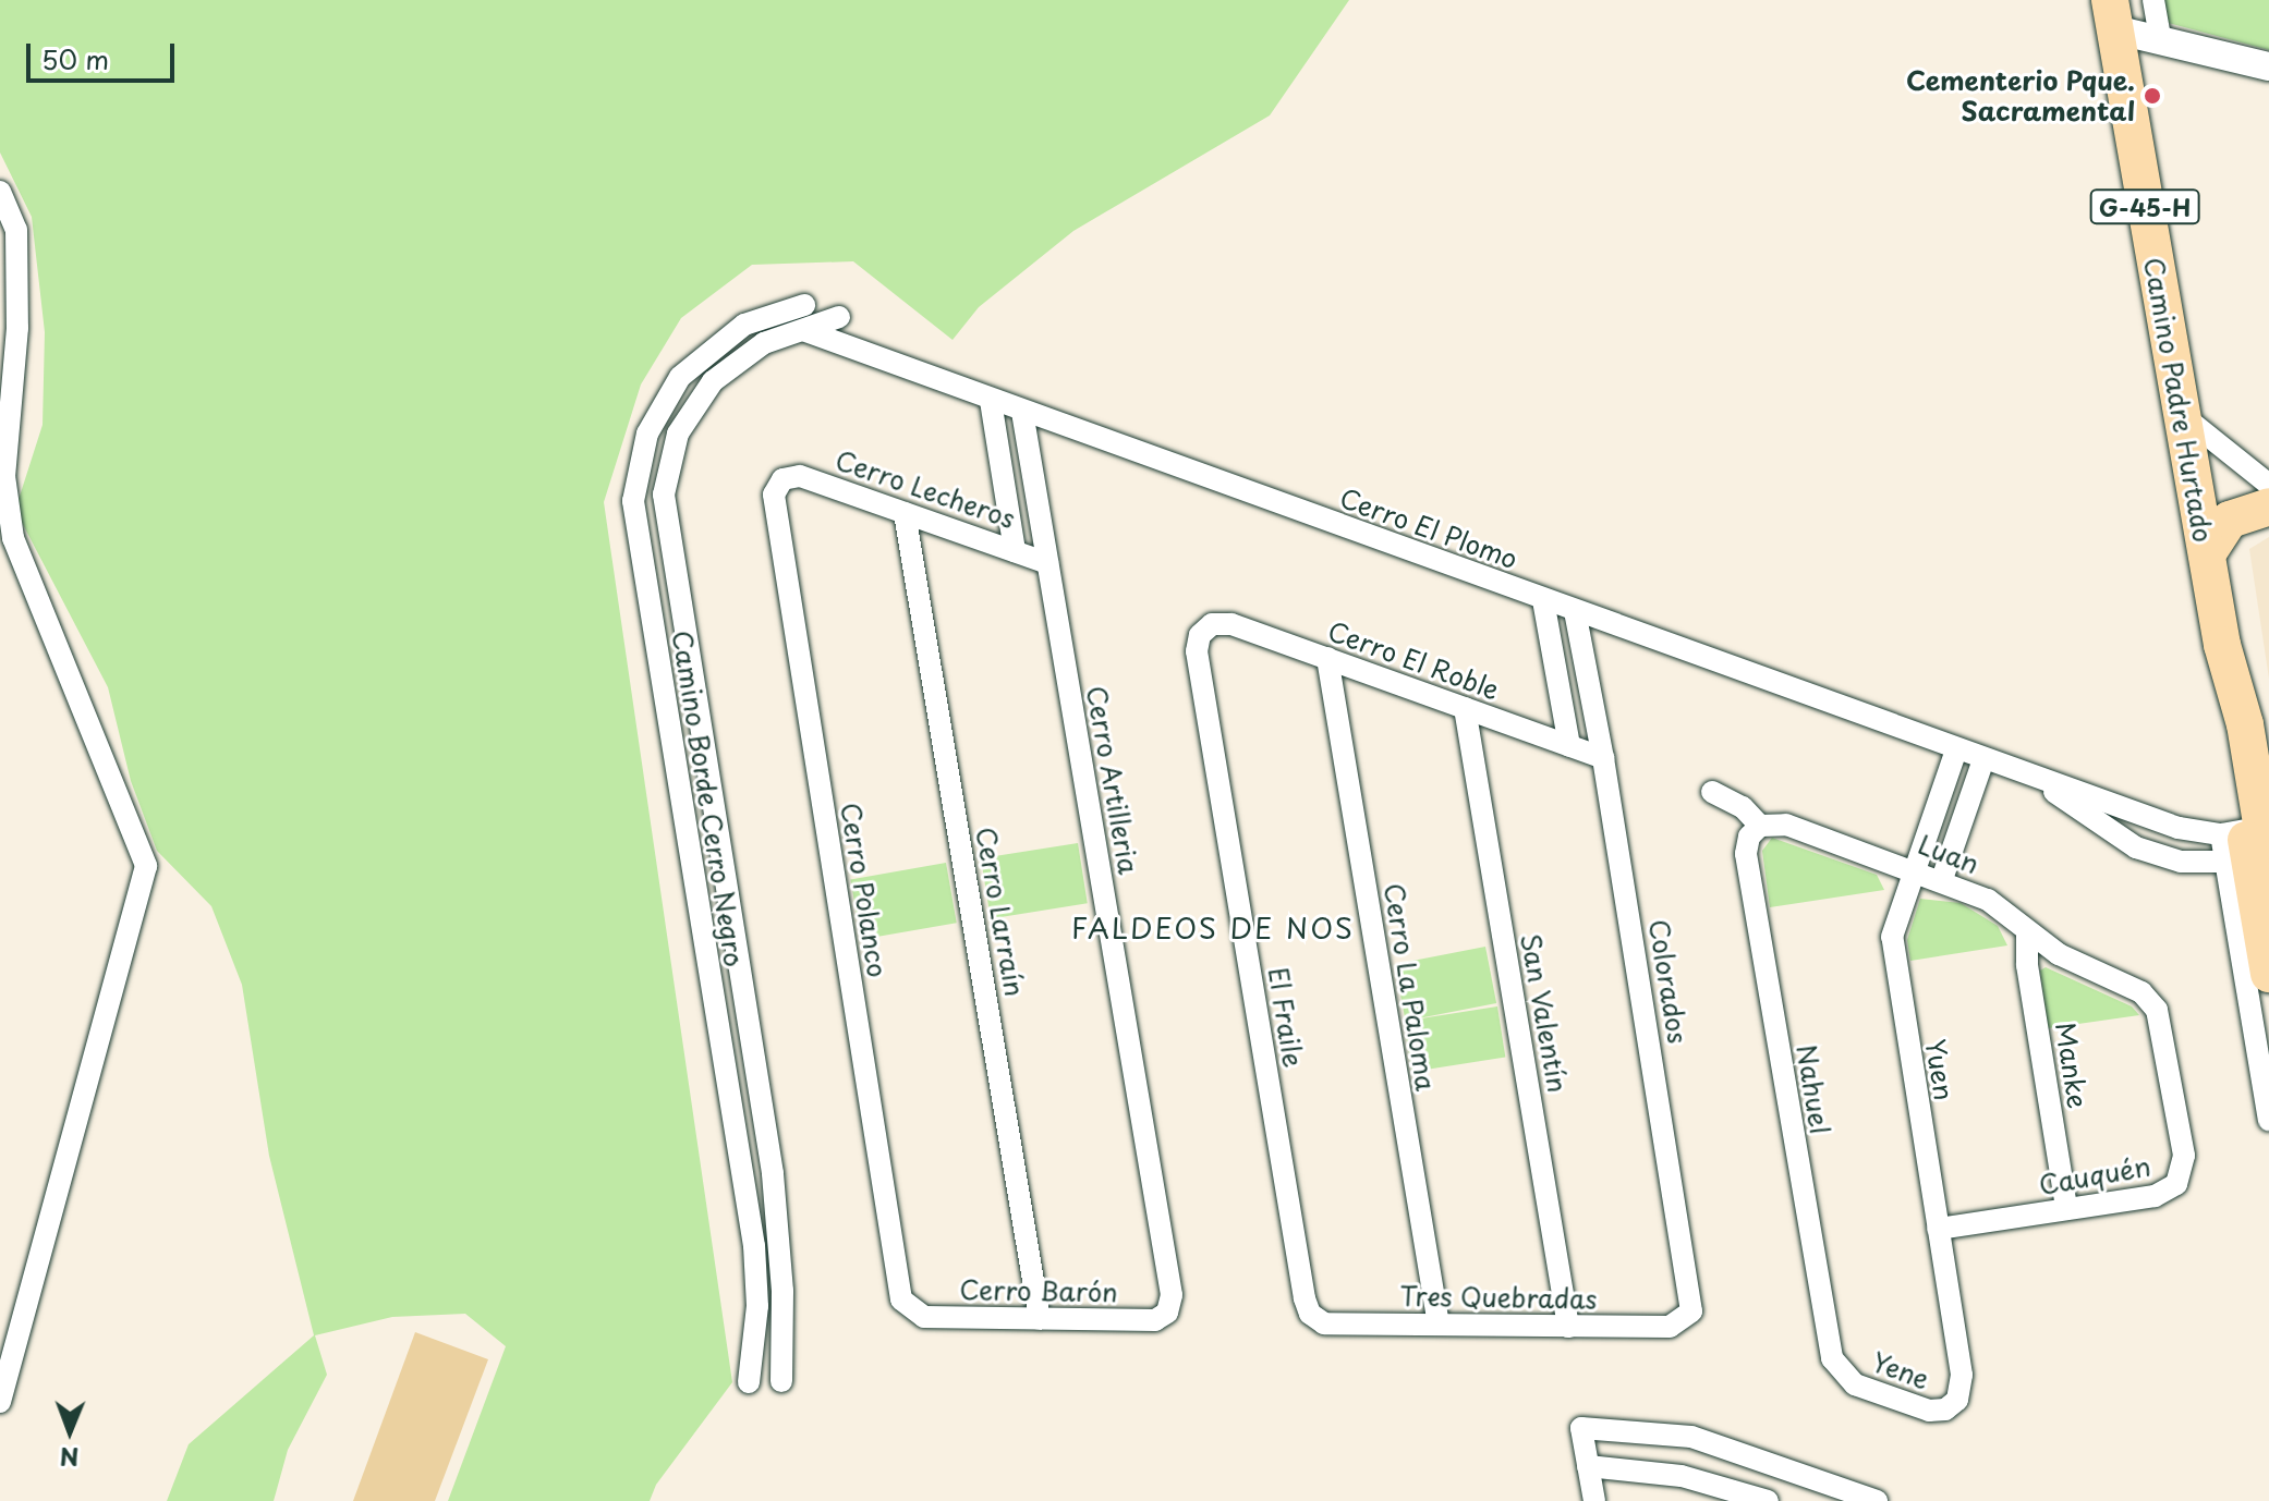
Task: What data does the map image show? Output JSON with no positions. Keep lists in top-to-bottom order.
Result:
{
  "streets": {
    "main road": ["G-45-H", "Camino Padre Hurtado"],
    "street": [
      "Cerro Lecheros",
      "Cerro El Plomo",
      "Cerro El Roble",
      "Cerro Artilleria",
      "Camino Borde Cerro Negro",
      "Luan",
      "Cerro Polanco",
      "Cerro Larraín",
      "Colorados",
      "Cerro La Paloma",
      "San Valentín",
      "El Fraile",
      "Manke",
      "Yuen",
      "Nahuel",
      "Cauquén",
      "Cerro Barón",
      "Tres Quebradas",
      "Yene"
    ]
  },
  "crossings": [
    ["Camino Padre Hurtado", "Cerro El Plomo"],
    ["Cerro Lecheros", "Cerro Artilleria"],
    ["Cerro Lecheros", "Cerro Polanco"],
    ["Cerro Lecheros", "Cerro Larraín"],
    ["Cerro El Plomo", "Cerro Artilleria"],
    ["Cerro El Plomo", "Camino Borde Cerro Negro"],
    ["Cerro El Plomo", "Colorados"],
    ["Cerro El Plomo", "Yuen"],
    ["Cerro El Roble", "Colorados"],
    ["Cerro El Roble", "Cerro La Paloma"],
    ["Cerro El Roble", "San Valentín"],
    ["Cerro El Roble", "El Fraile"],
    ["Cerro Artilleria", "Cerro Barón"],
    ["Luan", "Manke"],
    ["Luan", "Yuen"],
    ["Luan", "Nahuel"],
    ["Luan", "Cauquén"],
    ["Cerro Polanco", "Cerro Barón"],
    ["Cerro Larraín", "Cerro Barón"],
    ["Colorados", "Tres Quebradas"],
    ["Cerro La Paloma", "Tres Quebradas"],
    ["San Valentín", "Tres Quebradas"],
    ["El Fraile", "Tres Quebradas"],
    ["Manke", "Cauquén"],
    ["Yuen", "Cauquén"],
    ["Yuen", "Yene"],
    ["Nahuel", "Yene"]
  ],
  "districts": ["FALDEOS DE NOS"],
  "places": ["Cementerio Pque. Sacramental"],
  "scale_bar": "50 m",
  "north": "bottom"
}
